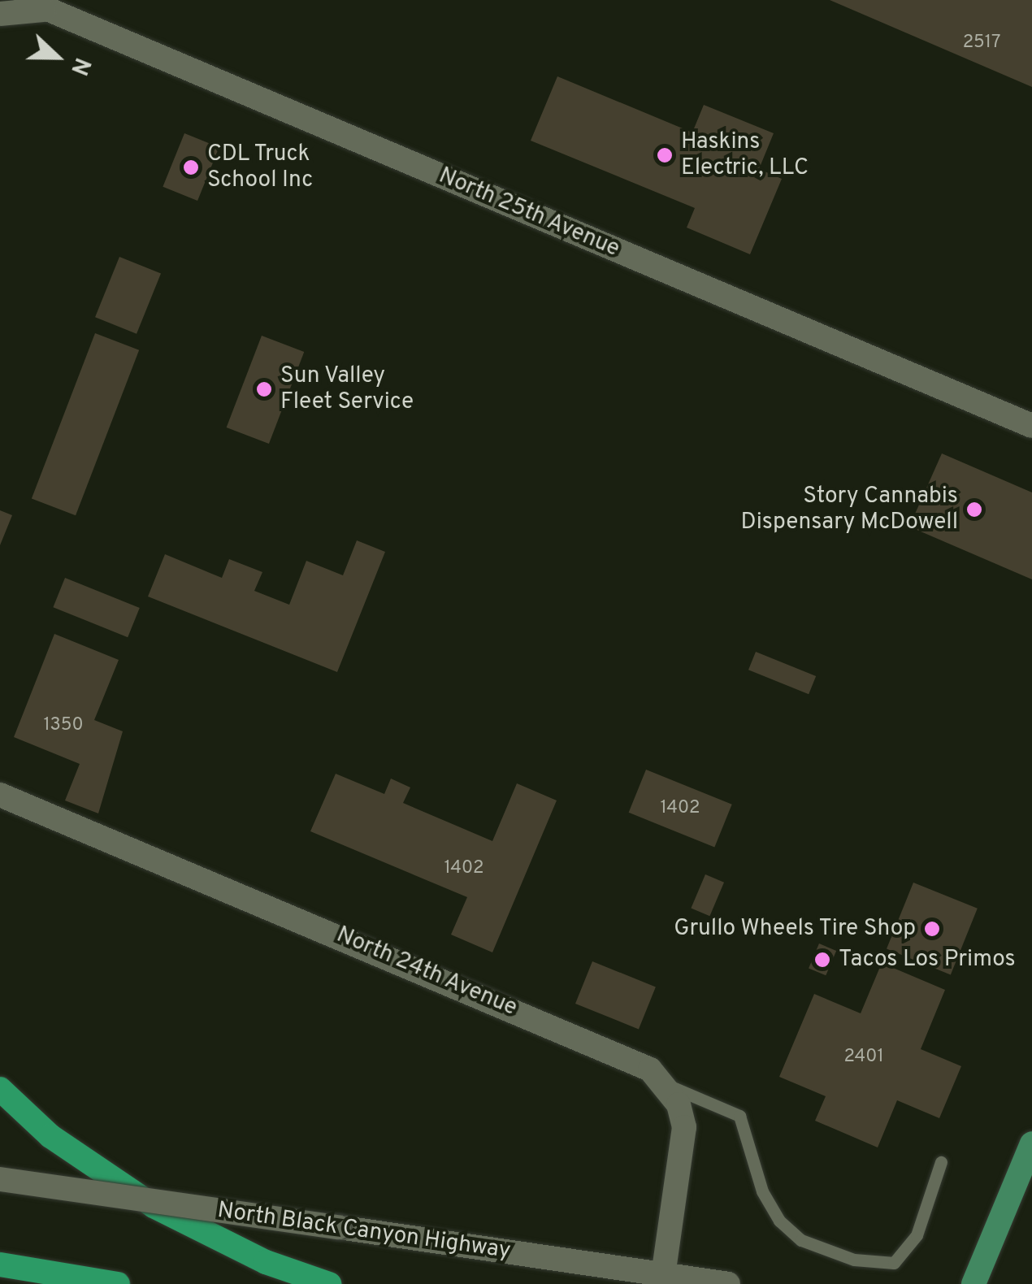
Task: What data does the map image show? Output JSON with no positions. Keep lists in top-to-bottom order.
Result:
{
  "streets": {
    "street": ["North 25th Avenue", "North 24th Avenue", "North Black Canyon Highway"]
  },
  "crossings": [
    ["North 24th Avenue", "North Black Canyon Highway"]
  ],
  "places": [
    "Haskins Electric, LLC",
    "CDL Truck School Inc",
    "Sun Valley Fleet Service",
    "Story Cannabis Dispensary McDowell",
    "Grullo Wheels Tire Shop",
    "Tacos Los Primos"
  ],
  "house_numbers": [
    "2517",
    "1350",
    "1402",
    "1402",
    "2401"
  ],
  "north": "right"
}
